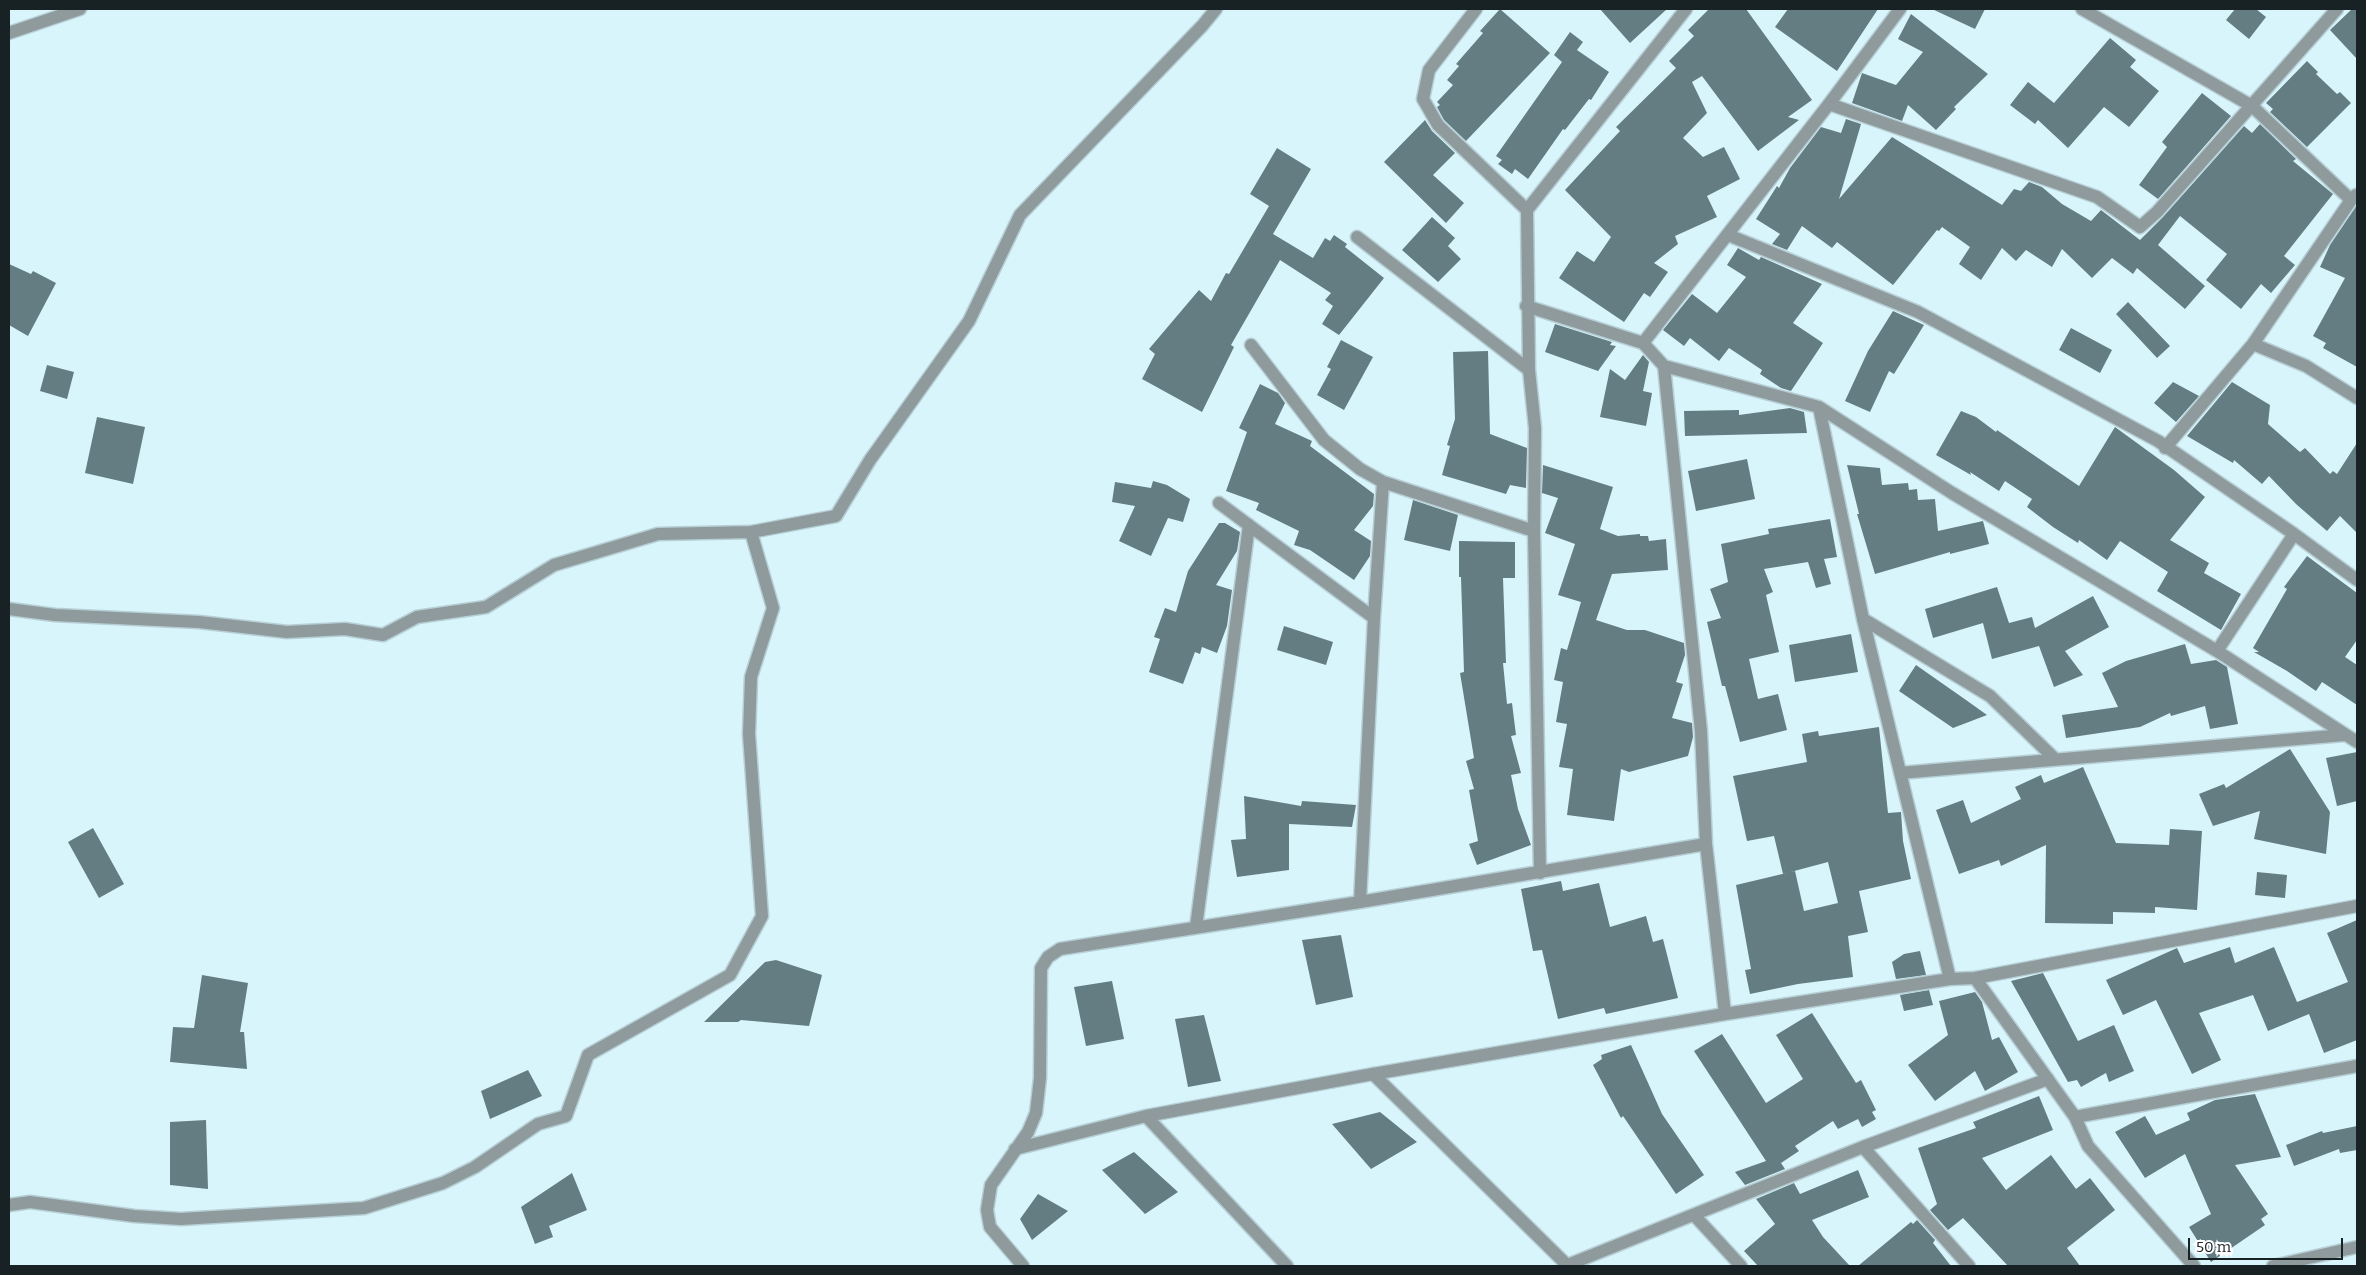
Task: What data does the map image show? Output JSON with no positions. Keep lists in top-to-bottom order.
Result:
{
  "scale_bar": "50 m"
}
